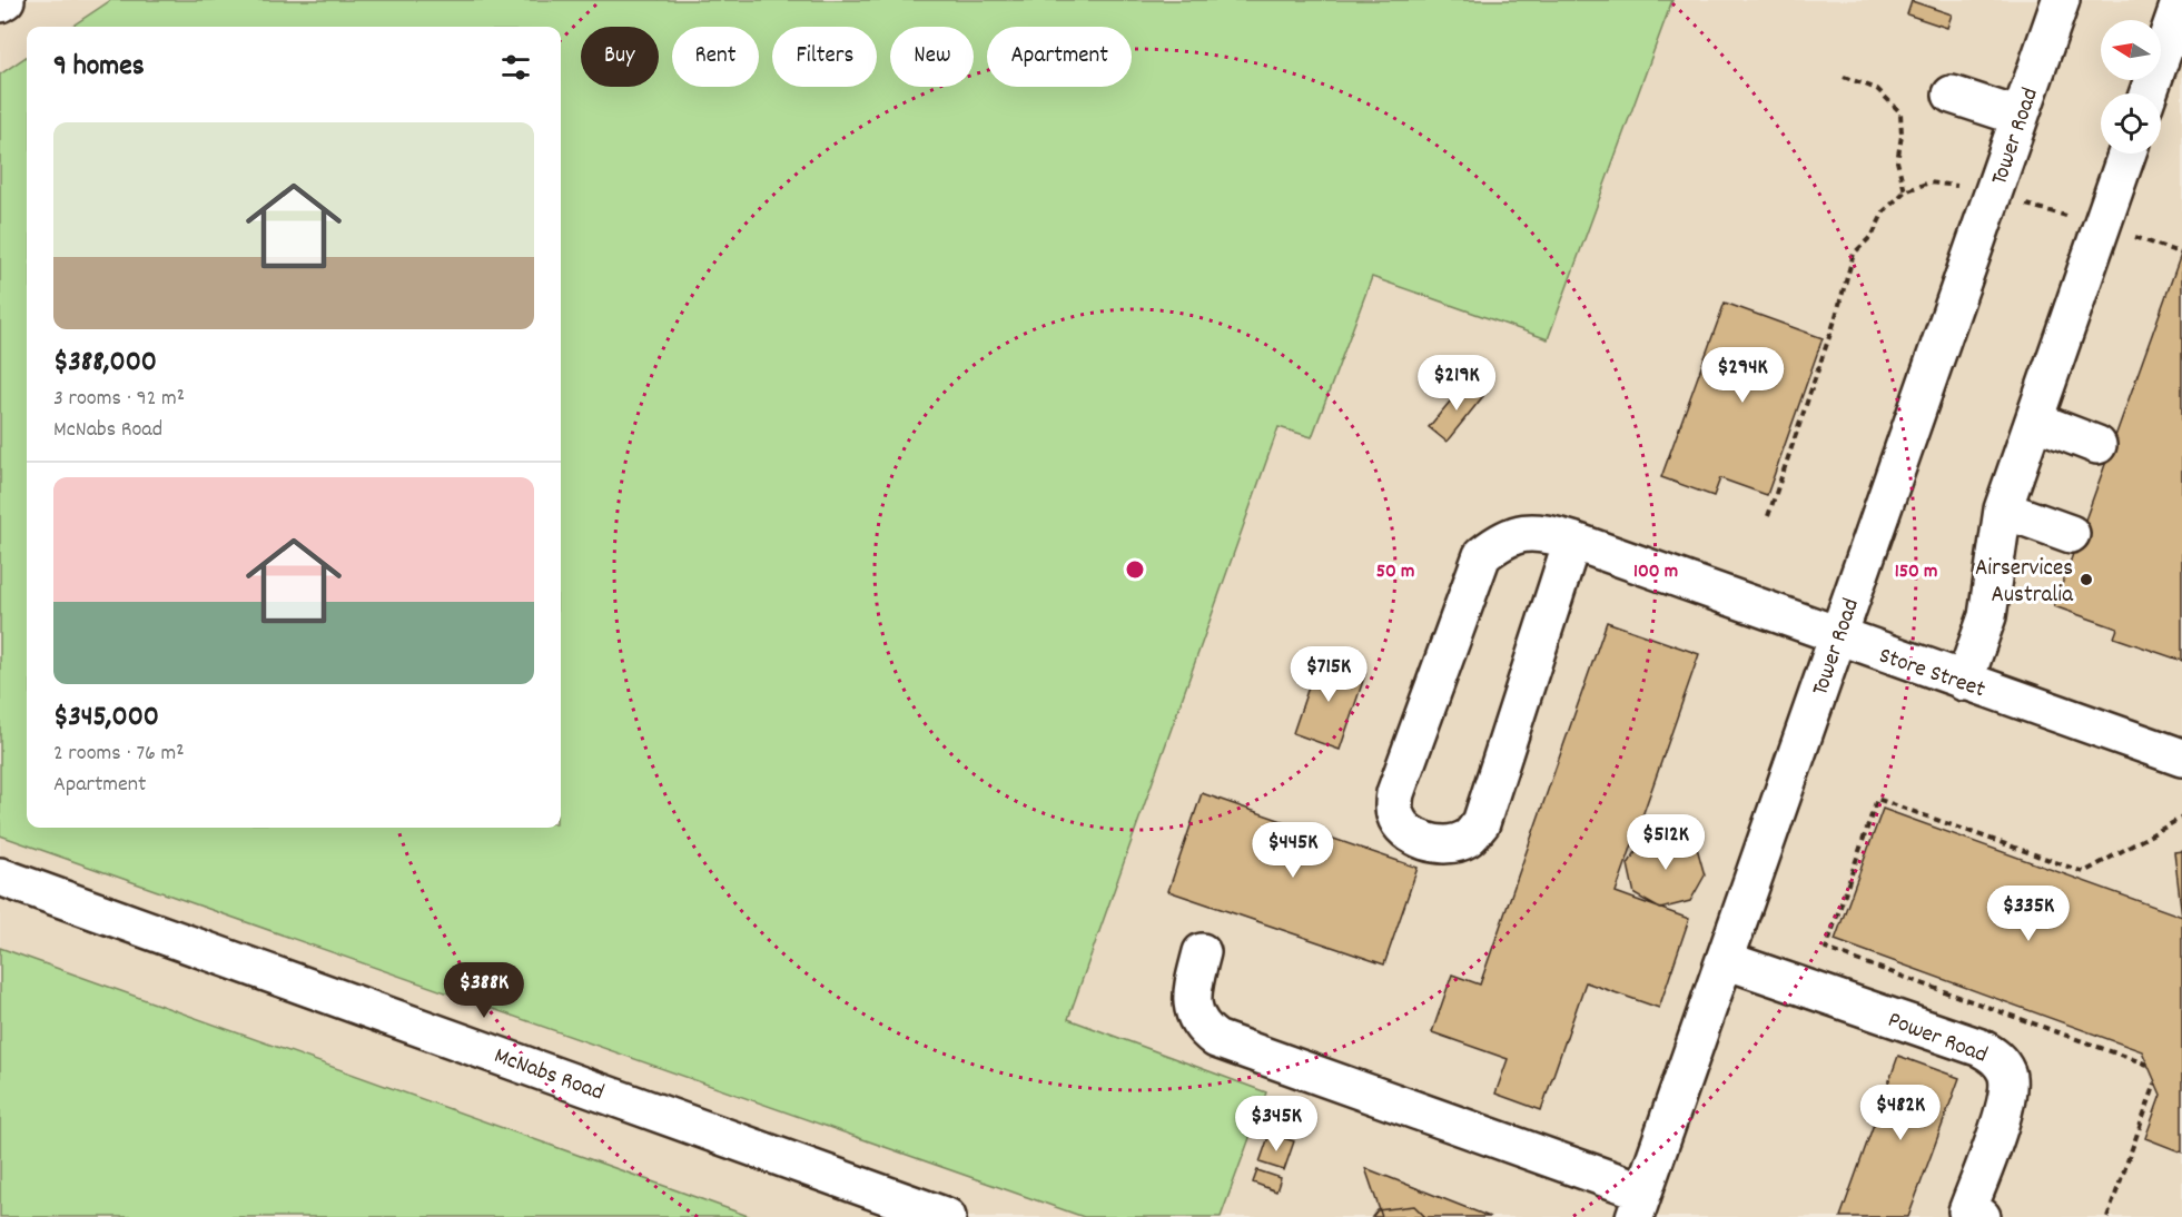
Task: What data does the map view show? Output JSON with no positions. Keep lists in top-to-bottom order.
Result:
{
  "streets": {
    "street": [
      "Tower Road",
      "Store Street",
      "Power Road",
      "McNabs Road"
    ]
  },
  "crossings": [
    ["Tower Road", "Store Street"],
    ["Tower Road", "Power Road"]
  ],
  "places": ["Airservices Australia"],
  "north": "left",
  "page": {
    "chip": [
      "Buy",
      "Rent",
      "Filters",
      "New",
      "Apartment"
    ],
    "heading": "9 homes",
    "list": [
      {
        "name": "$388,000",
        "note": "3 rooms · 92 m² · McNabs Road"
      },
      {
        "name": "$345,000",
        "note": "2 rooms · 76 m² · Apartment"
      }
    ],
    "price": [
      "$294K",
      "$219K",
      "$715K",
      "$512K",
      "$445K",
      "$335K",
      "$388K",
      "$482K",
      "$345K"
    ]
  },
  "rings": ["50 m", "100 m", "150 m"]
}
